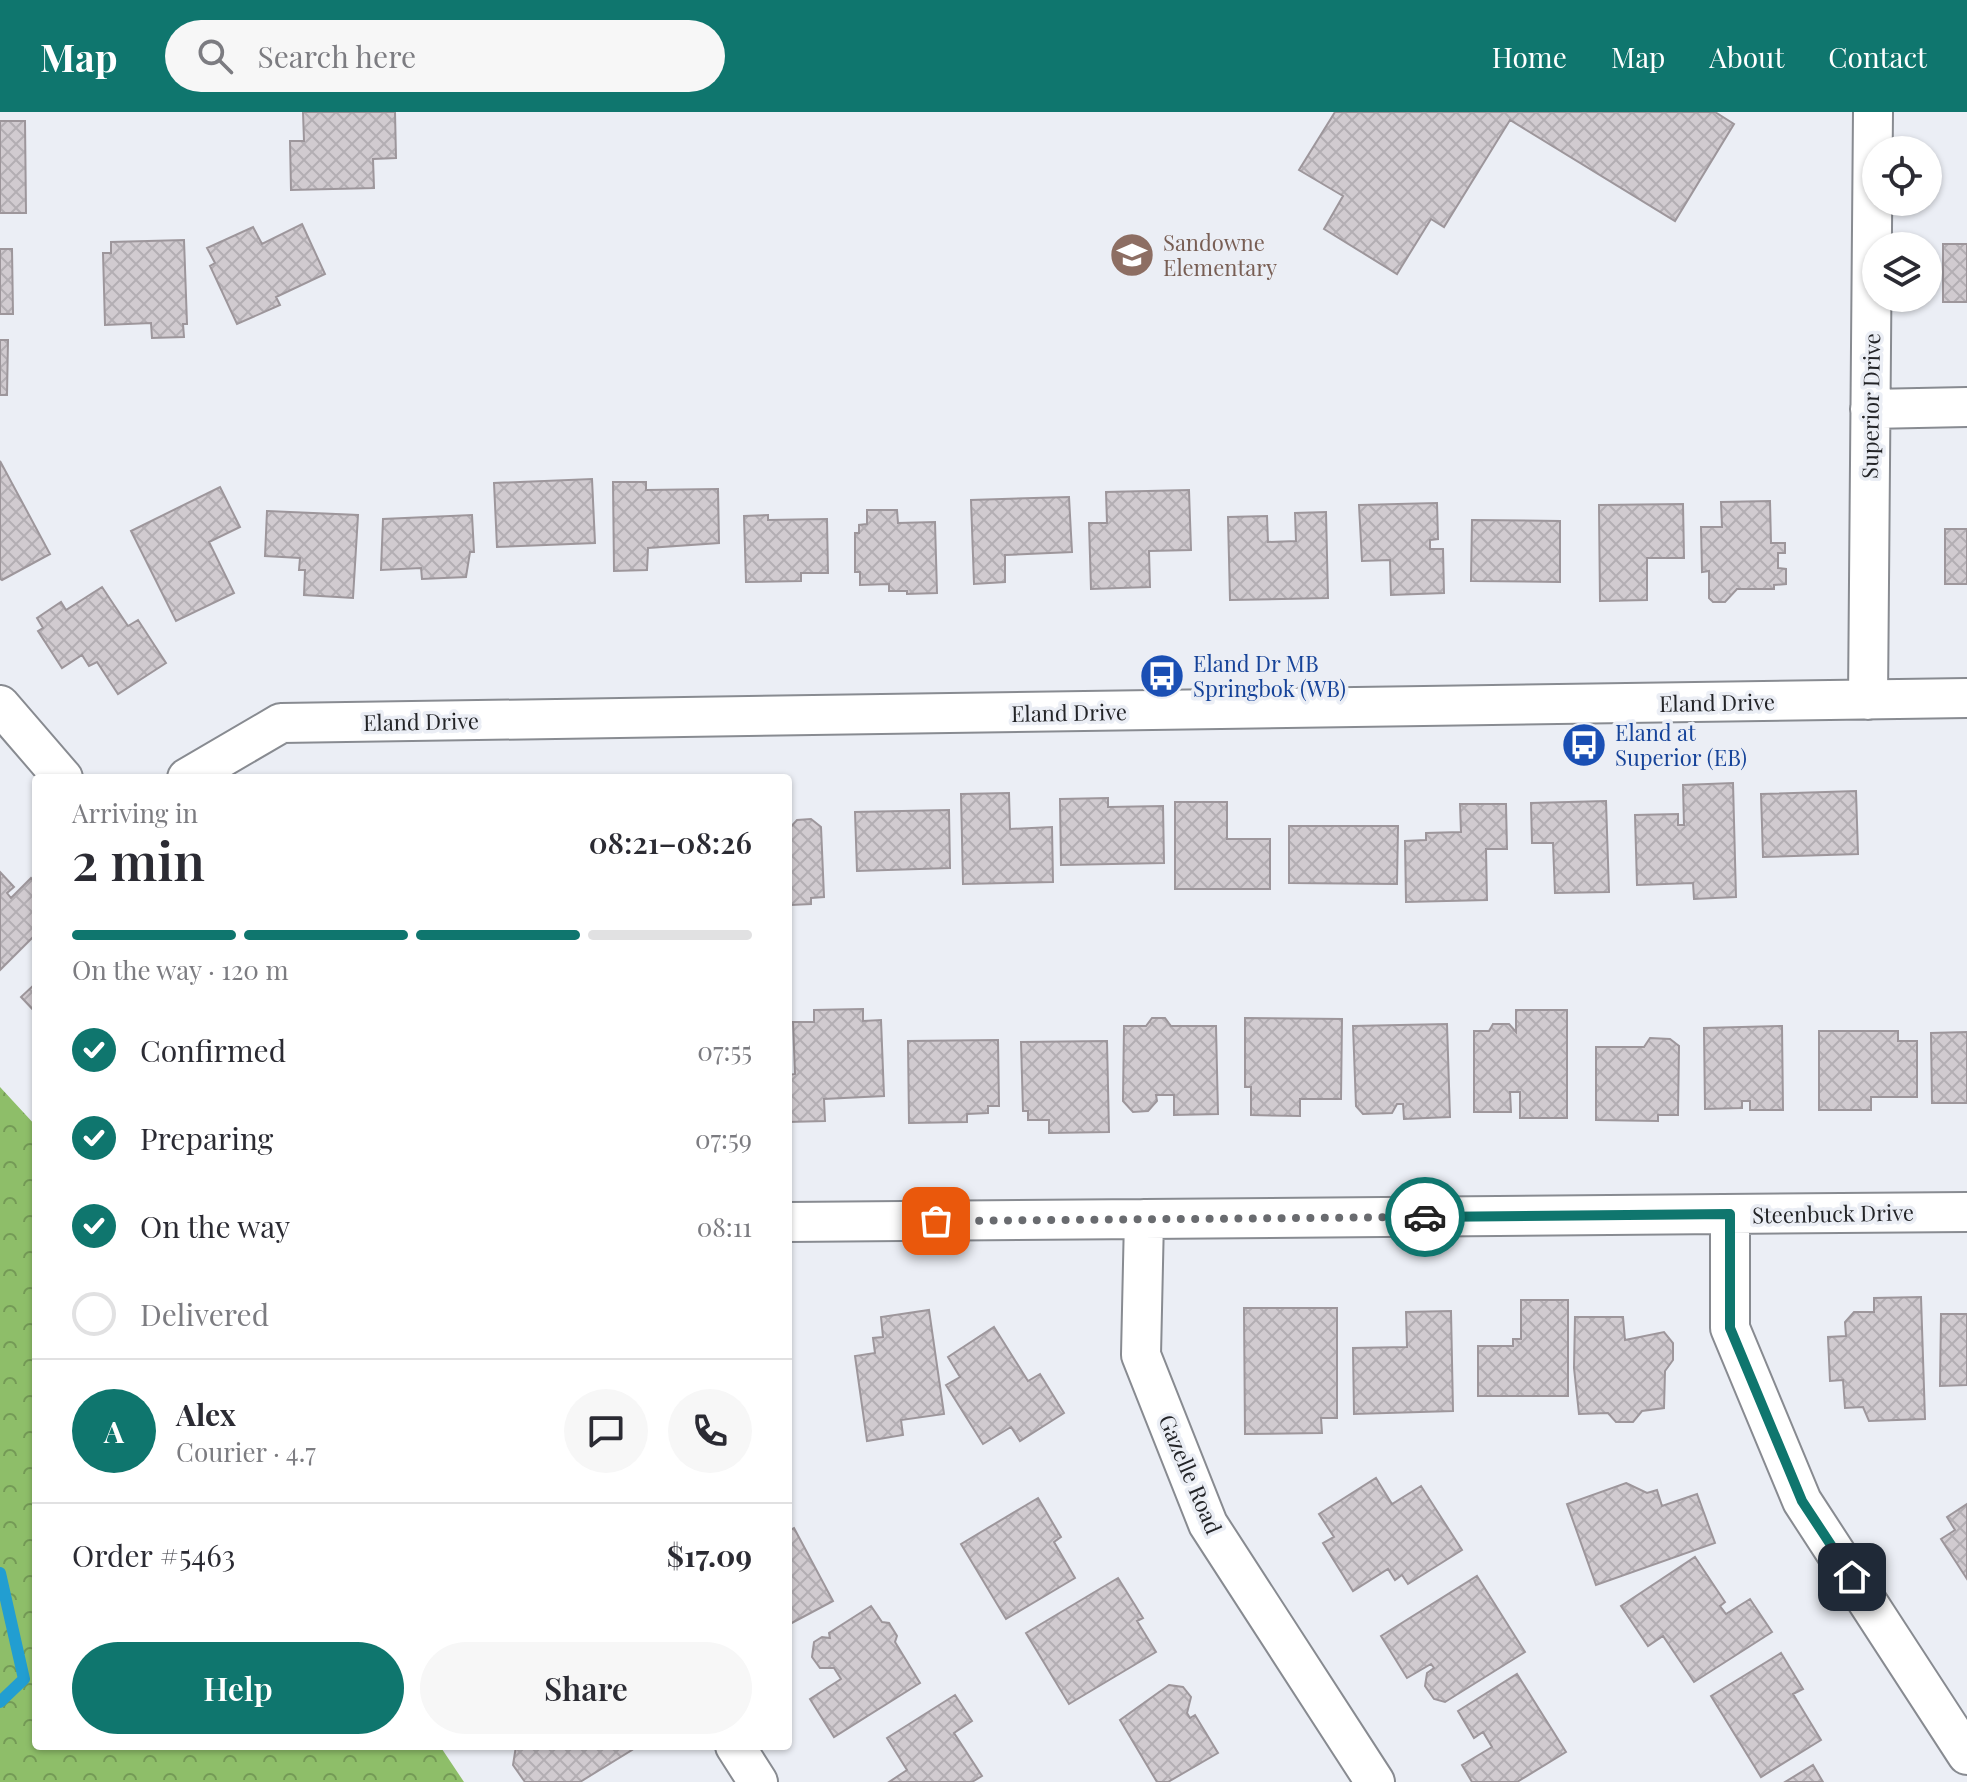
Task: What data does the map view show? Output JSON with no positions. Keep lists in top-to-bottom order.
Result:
{
  "streets": {
    "street": [
      "Superior Drive",
      "Eland Drive",
      "Steenbuck Drive",
      "Gazelle Road"
    ]
  },
  "crossings": [
    ["Superior Drive", "Eland Drive"],
    ["Steenbuck Drive", "Gazelle Road"]
  ],
  "places": {
    "school or university": ["Sandowne Elementary"],
    "bus stop": ["Eland Dr MB Springbok (WB)", "Eland at Superior (EB)"]
  },
  "page": {
    "header": "Map",
    "search": "Search here",
    "nav": [
      "Home",
      "Map",
      "About",
      "Contact"
    ],
    "heading": ["2 min", "Arriving in", "08:21–08:26"],
    "panel": [
      "Alex",
      "Courier · 4.7",
      "Order #5463",
      "$17.09"
    ],
    "bar": "On the way · 120 m",
    "list": [
      ["Confirmed", "07:55"],
      ["Preparing", "07:59"],
      ["On the way", "08:11"],
      "Delivered"
    ],
    "round": "A",
    "buttons": ["Help", "Share"]
  }
}
